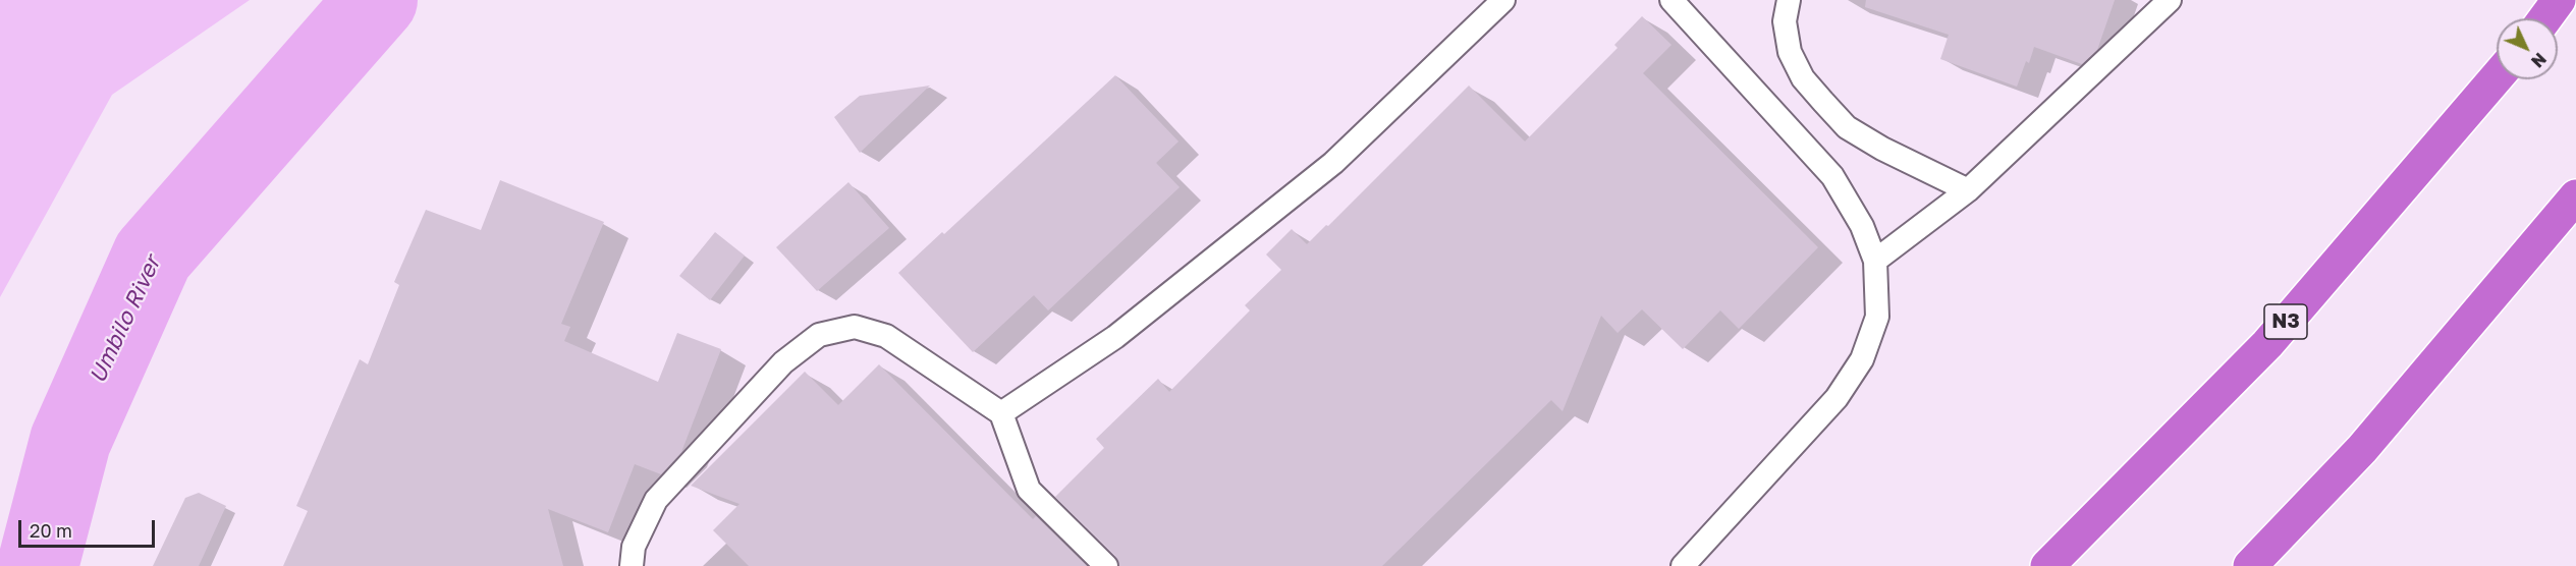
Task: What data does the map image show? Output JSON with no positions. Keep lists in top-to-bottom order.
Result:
{
  "streets": {
    "highway": ["N3"]
  },
  "water": ["Umbilo River"],
  "scale_bar": "20 m",
  "north": "bottom right"
}
